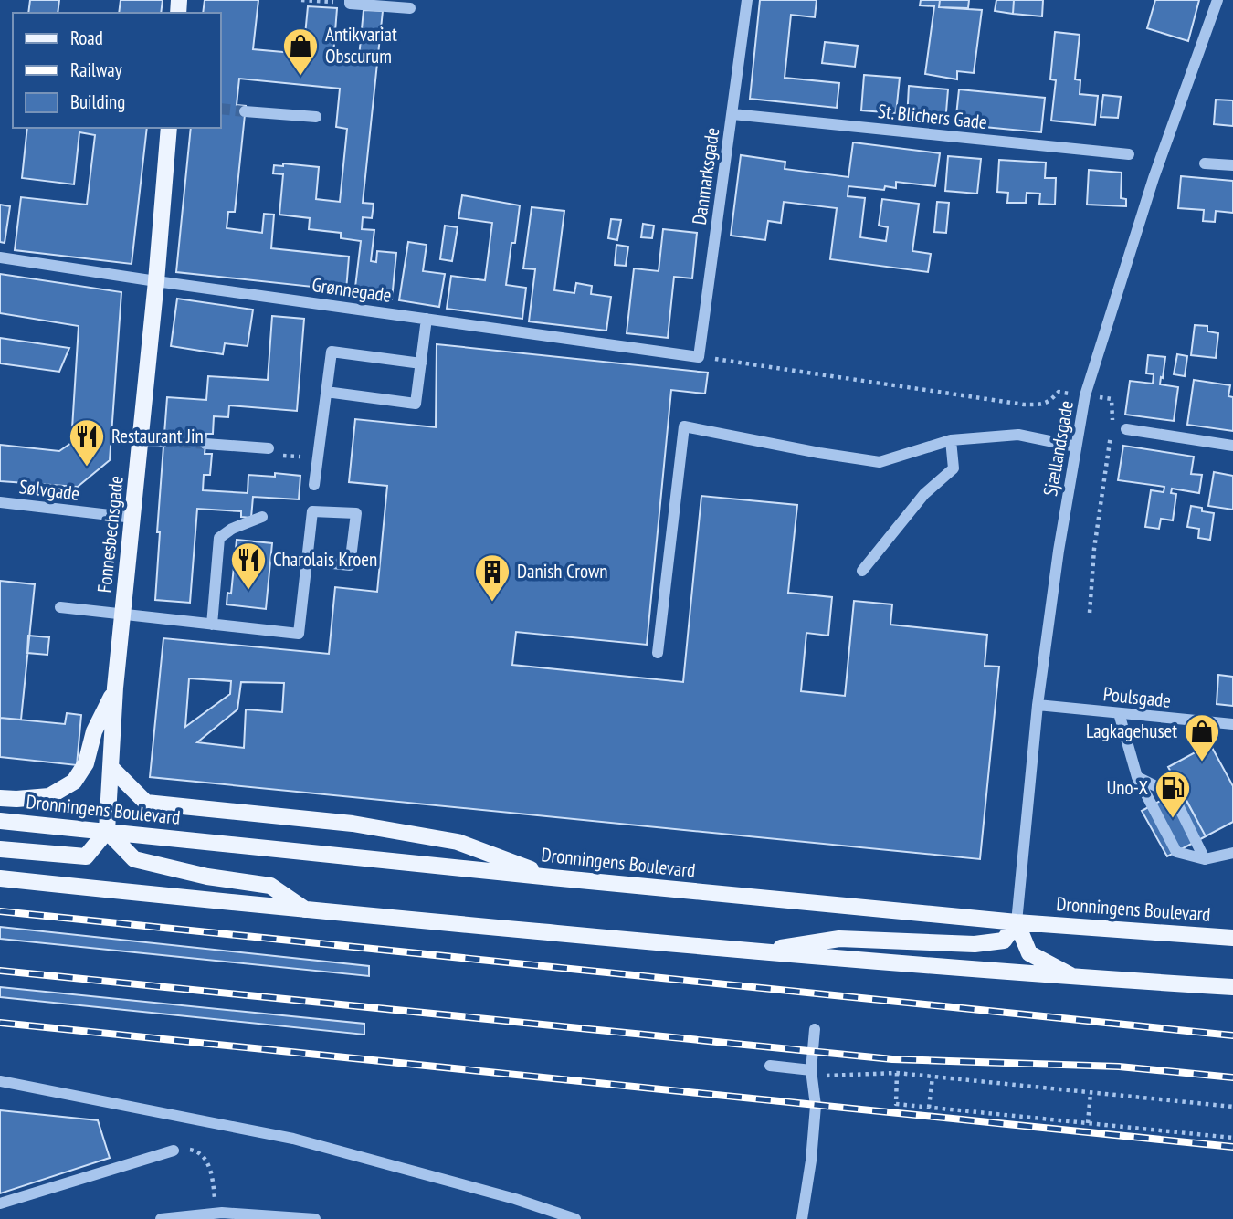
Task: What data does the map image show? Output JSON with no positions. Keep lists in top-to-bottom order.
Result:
{
  "streets": {
    "main road": ["Fonnesbechsgade", "Dronningens Boulevard"],
    "street": [
      "St. Blichers Gade",
      "Danmarksgade",
      "Grønnegade",
      "Sjællandsgade",
      "Sølvgade",
      "Poulsgade"
    ]
  },
  "crossings": [
    ["St. Blichers Gade", "Danmarksgade"],
    ["Danmarksgade", "Grønnegade"],
    ["Grønnegade", "Fonnesbechsgade"],
    ["Sjællandsgade", "Poulsgade"],
    ["Sjællandsgade", "Dronningens Boulevard"],
    ["Sølvgade", "Fonnesbechsgade"],
    ["Fonnesbechsgade", "Dronningens Boulevard"]
  ],
  "places": {
    "shop": ["Antikvariat Obscurum", "Lagkagehuset"],
    "restaurant": ["Restaurant Jin", "Charolais Kroen"],
    "building": ["Danish Crown"],
    "fuel station": ["Uno-X"]
  },
  "legend": ["Road", "Railway", "Building"]
}
